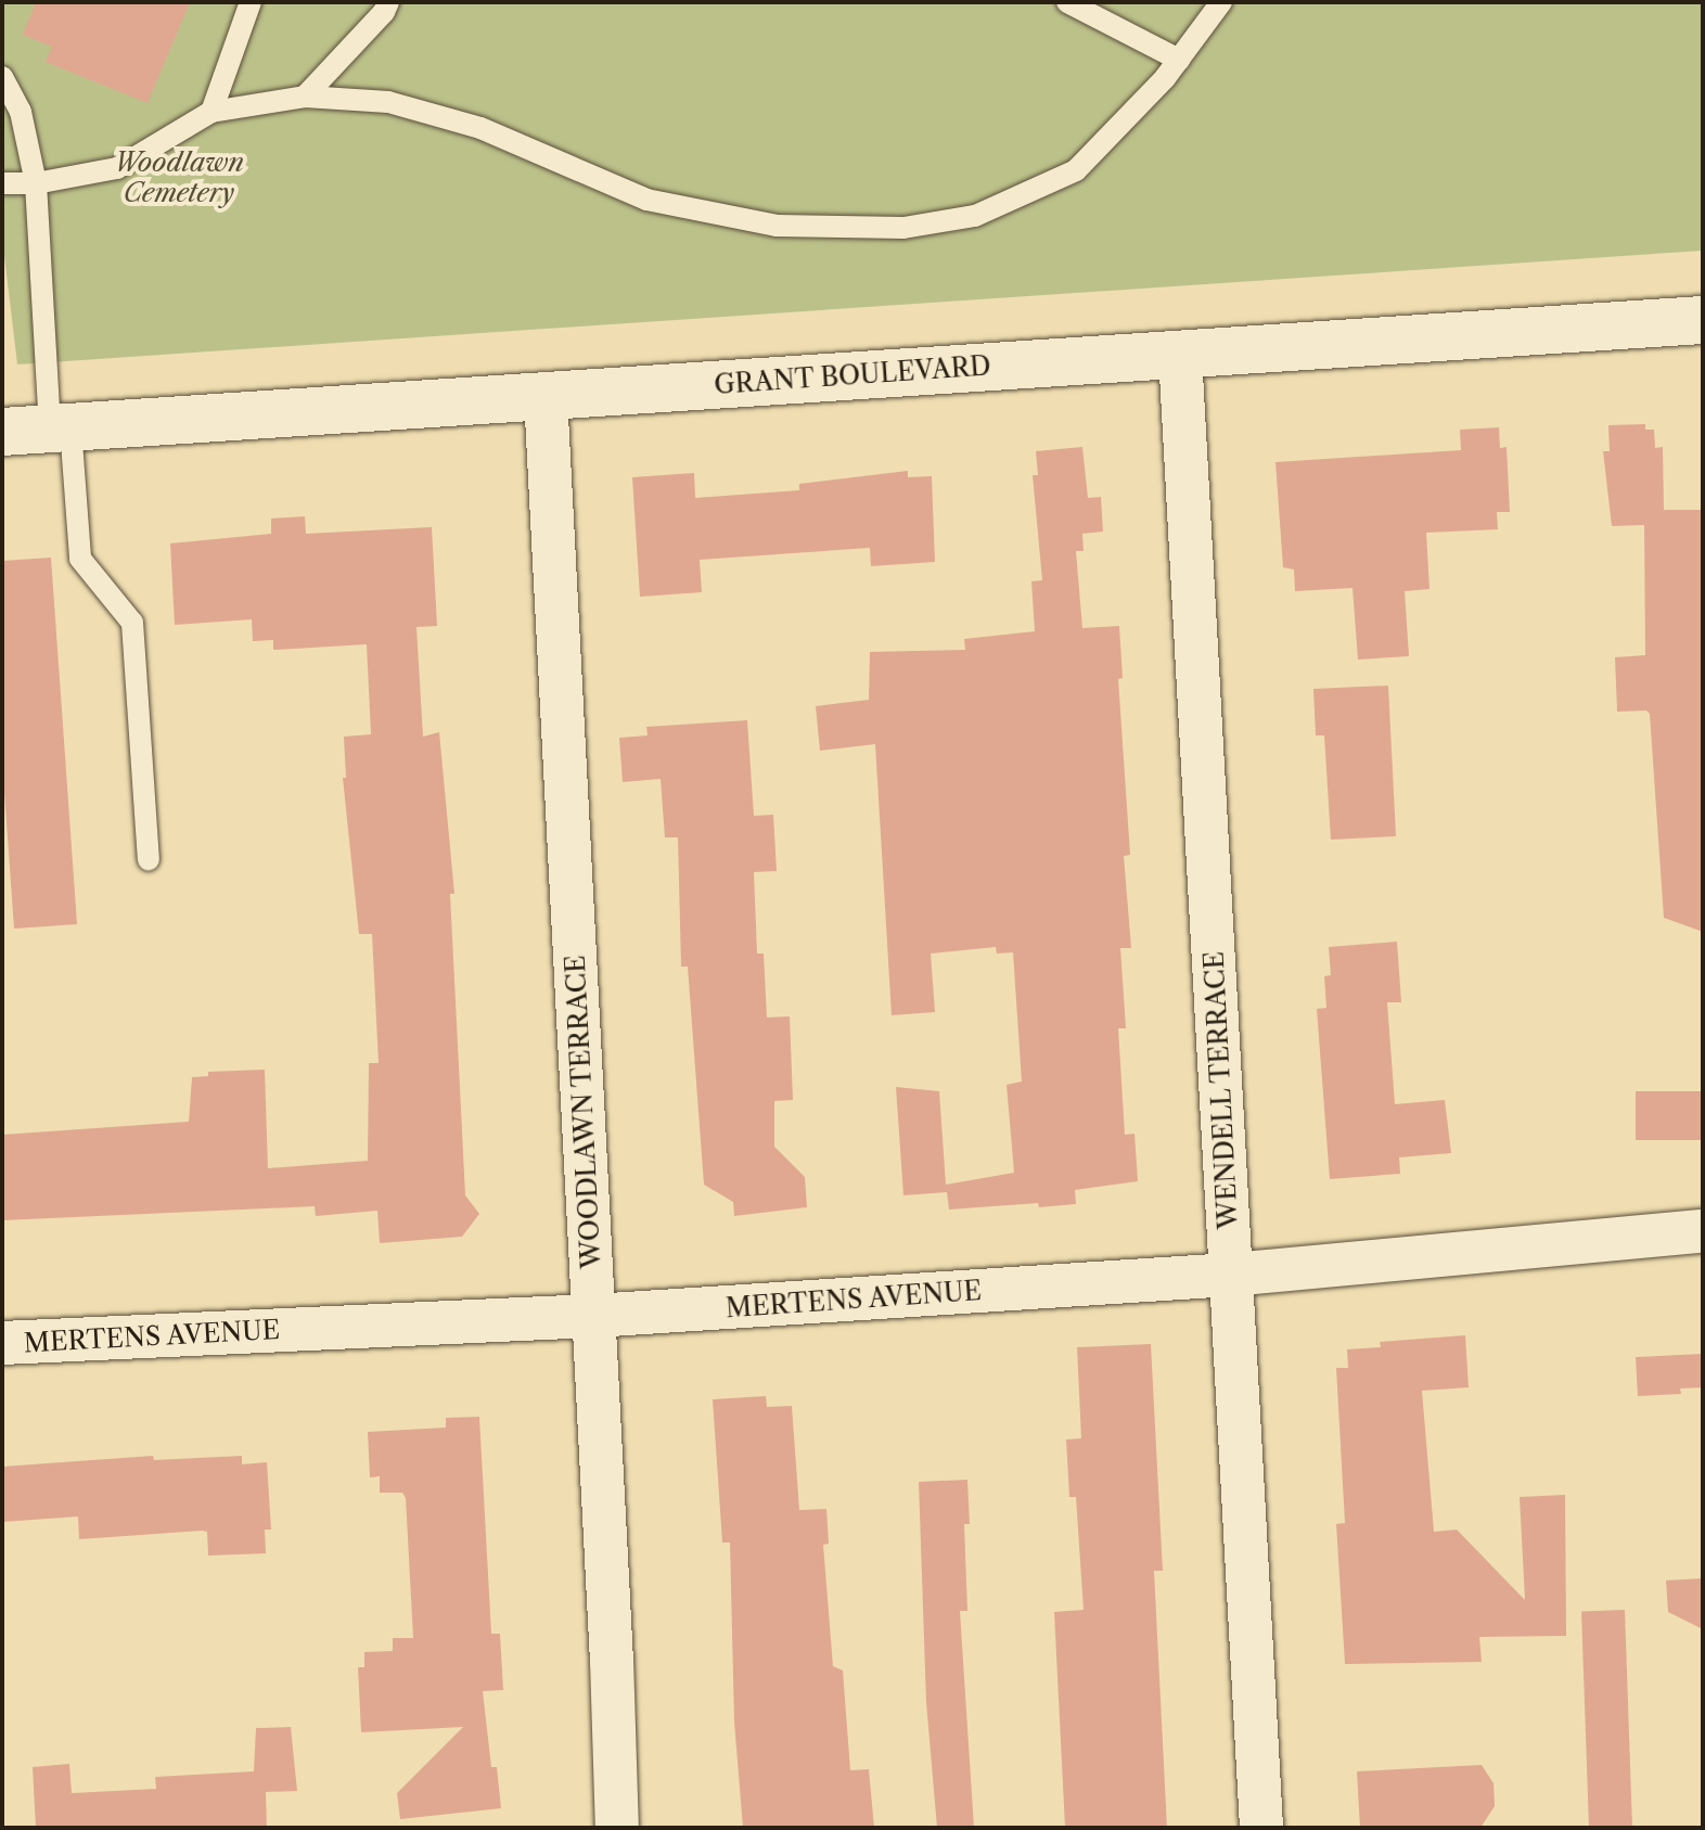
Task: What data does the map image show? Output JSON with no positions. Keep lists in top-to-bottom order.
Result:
{
  "streets": {
    "street": [
      "GRANT BOULEVARD",
      "WENDELL TERRACE",
      "WOODLAWN TERRACE",
      "MERTENS AVENUE"
    ]
  },
  "crossings": [
    ["GRANT BOULEVARD", "WENDELL TERRACE"],
    ["GRANT BOULEVARD", "WOODLAWN TERRACE"],
    ["WENDELL TERRACE", "MERTENS AVENUE"],
    ["WOODLAWN TERRACE", "MERTENS AVENUE"]
  ],
  "parks": ["Woodlawn Cemetery"]
}
